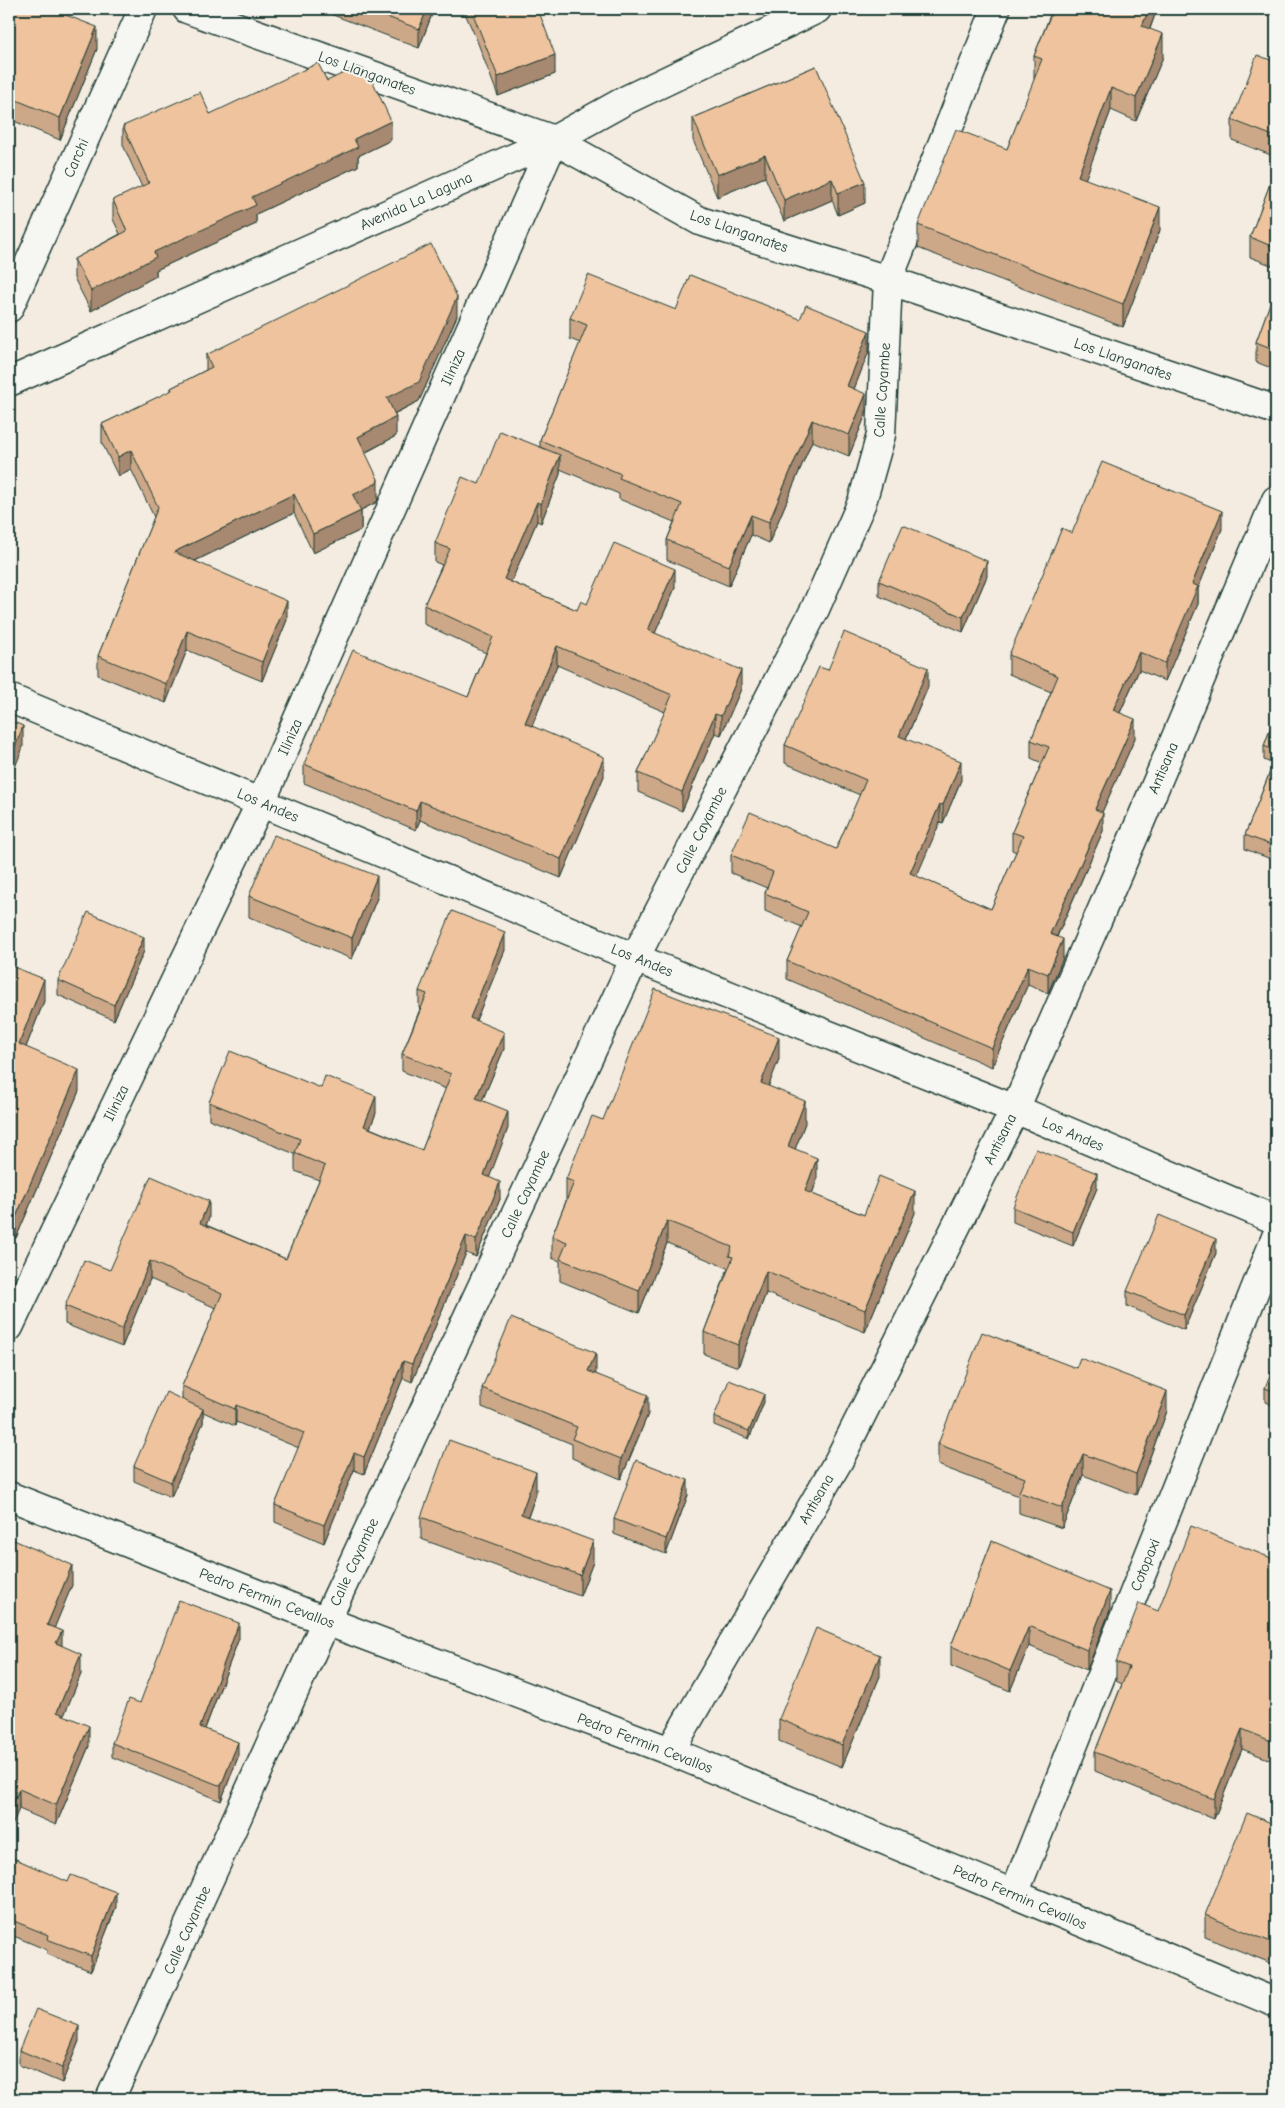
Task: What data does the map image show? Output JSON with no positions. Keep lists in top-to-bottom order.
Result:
{
  "streets": {
    "street": [
      "Los Llanganates",
      "Carchi",
      "Avenida La Laguna",
      "Iliniza",
      "Calle Cayambe",
      "Antisana",
      "Los Andes",
      "Cotopaxi",
      "Pedro Fermin Cevallos"
    ]
  },
  "crossings": [
    ["Los Llanganates", "Avenida La Laguna"],
    ["Los Llanganates", "Iliniza"],
    ["Los Llanganates", "Calle Cayambe"],
    ["Avenida La Laguna", "Iliniza"],
    ["Iliniza", "Los Andes"],
    ["Calle Cayambe", "Los Andes"],
    ["Calle Cayambe", "Pedro Fermin Cevallos"],
    ["Antisana", "Los Andes"],
    ["Antisana", "Pedro Fermin Cevallos"],
    ["Cotopaxi", "Pedro Fermin Cevallos"]
  ]
}
